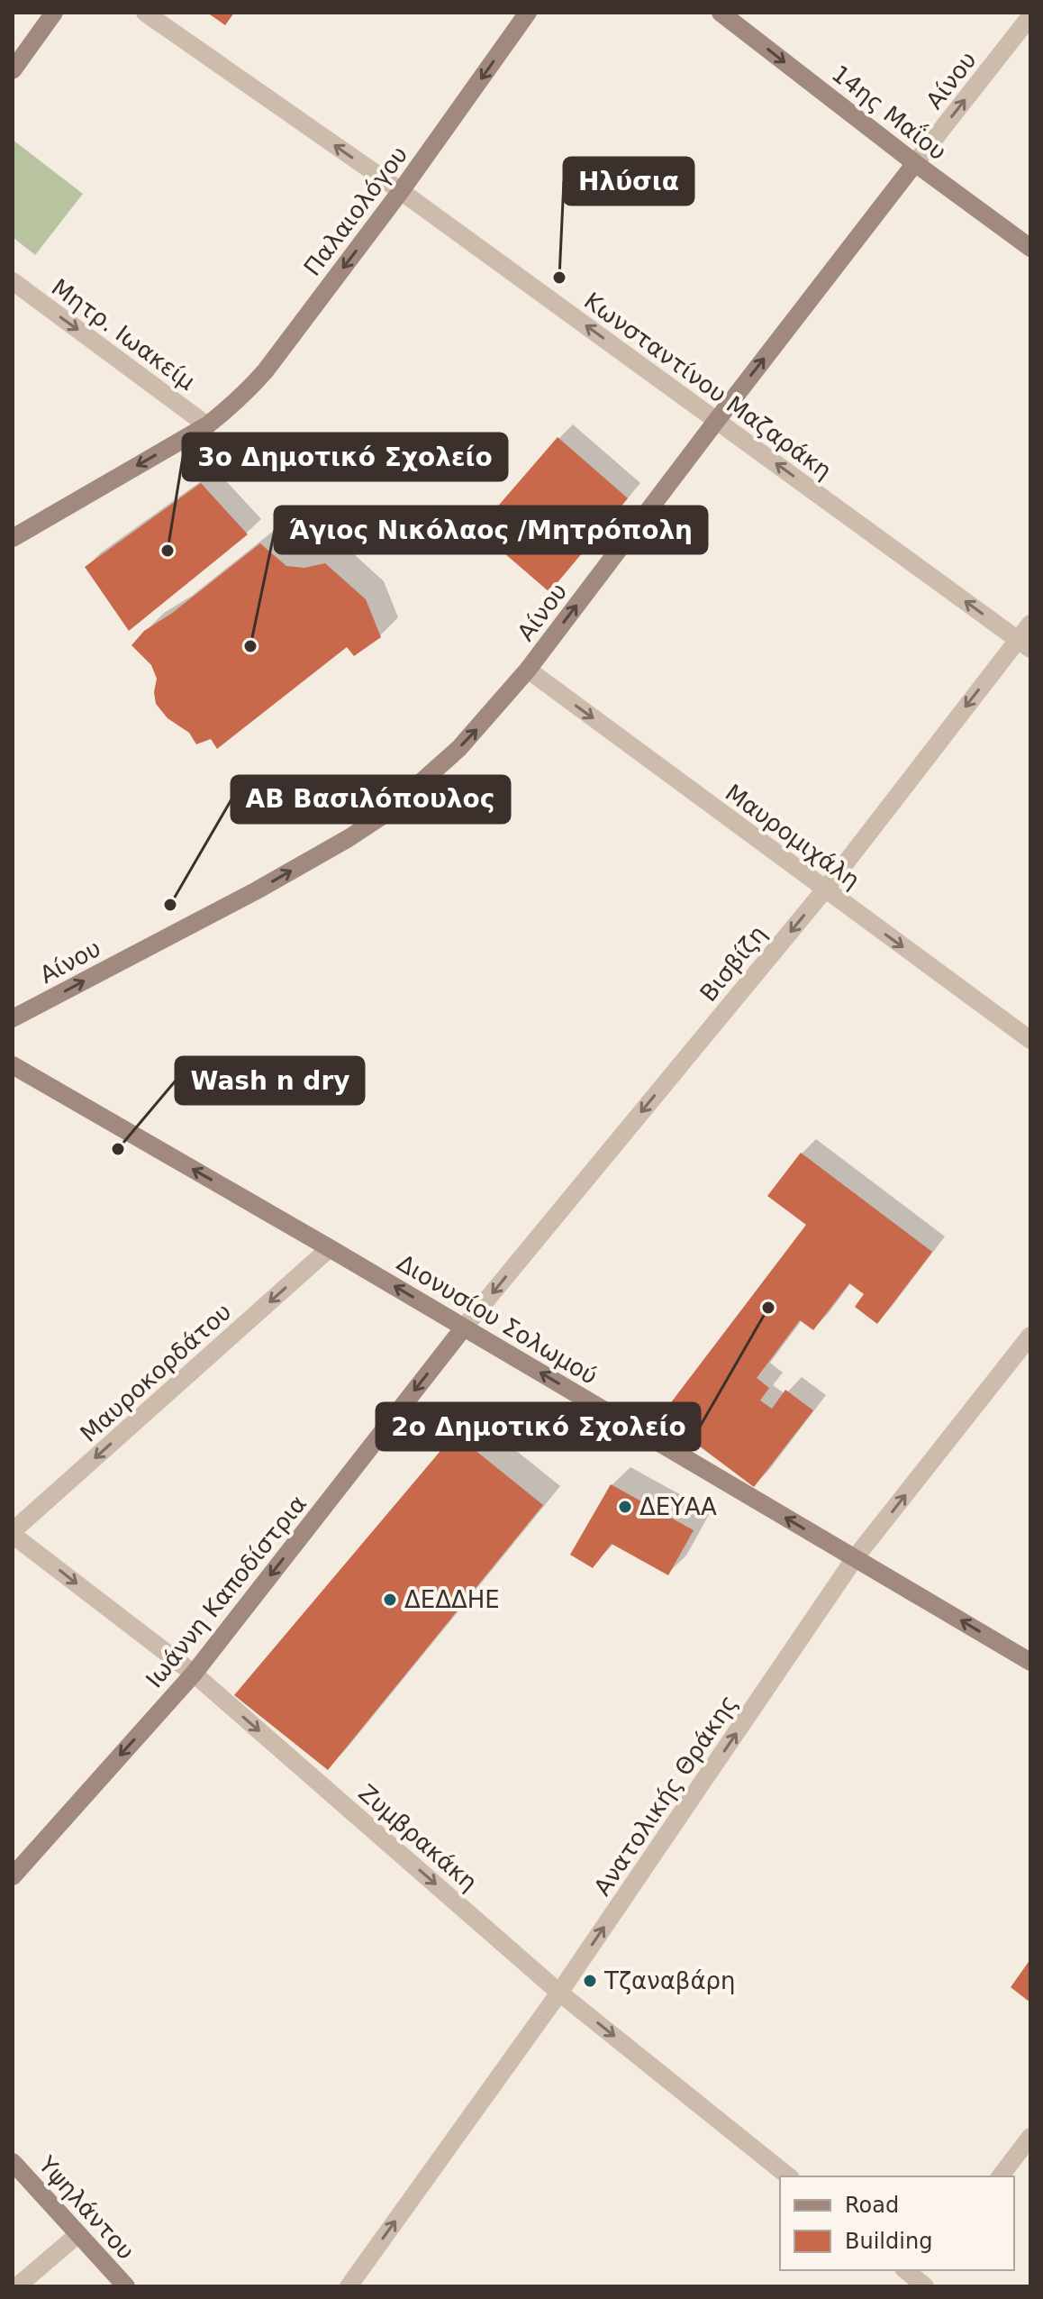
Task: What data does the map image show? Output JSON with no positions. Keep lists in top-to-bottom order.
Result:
{
  "streets": {
    "street": [
      "Αίνου",
      "14ης Μαΐου",
      "Παλαιολόγου",
      "Μητρ. Ιωακείμ",
      "Κωνσταντίνου Μαζαράκη",
      "Μαυρομιχάλη",
      "Βισβίζη",
      "Διονυσίου Σολωμού",
      "Μαυροκορδάτου",
      "Ιωάννη Καποδίστρια",
      "Ανατολικής Θράκης",
      "Ζυμβρακάκη",
      "Υψηλάντου"
    ]
  },
  "crossings": [
    ["Αίνου", "14ης Μαΐου"],
    ["Αίνου", "Κωνσταντίνου Μαζαράκη"],
    ["Αίνου", "Μαυρομιχάλη"],
    ["Παλαιολόγου", "Μητρ. Ιωακείμ"],
    ["Παλαιολόγου", "Κωνσταντίνου Μαζαράκη"],
    ["Κωνσταντίνου Μαζαράκη", "Βισβίζη"],
    ["Μαυρομιχάλη", "Βισβίζη"],
    ["Βισβίζη", "Διονυσίου Σολωμού"],
    ["Βισβίζη", "Ιωάννη Καποδίστρια"],
    ["Διονυσίου Σολωμού", "Μαυροκορδάτου"],
    ["Διονυσίου Σολωμού", "Ιωάννη Καποδίστρια"],
    ["Διονυσίου Σολωμού", "Ανατολικής Θράκης"],
    ["Μαυροκορδάτου", "Ζυμβρακάκη"],
    ["Ιωάννη Καποδίστρια", "Ζυμβρακάκη"],
    ["Ανατολικής Θράκης", "Ζυμβρακάκη"]
  ],
  "one_way": [
    "Αίνου",
    "14ης Μαΐου",
    "Παλαιολόγου",
    "Μητρ. Ιωακείμ",
    "Κωνσταντίνου Μαζαράκη",
    "Μαυρομιχάλη",
    "Βισβίζη",
    "Διονυσίου Σολωμού",
    "Μαυροκορδάτου",
    "Ιωάννη Καποδίστρια",
    "Ανατολικής Θράκης",
    "Ζυμβρακάκη"
  ],
  "places": [
    "Ηλύσια",
    "3ο Δημοτικό Σχολείο",
    "Άγιος Νικόλαος /Μητρόπολη",
    "ΑΒ Βασιλόπουλος",
    "Wash n dry",
    "2o Δημοτικό Σχολείο",
    "ΔΕΥΑΑ",
    "ΔΕΔΔΗΕ",
    "Τζαναβάρη"
  ],
  "legend": ["Road", "Building"]
}
